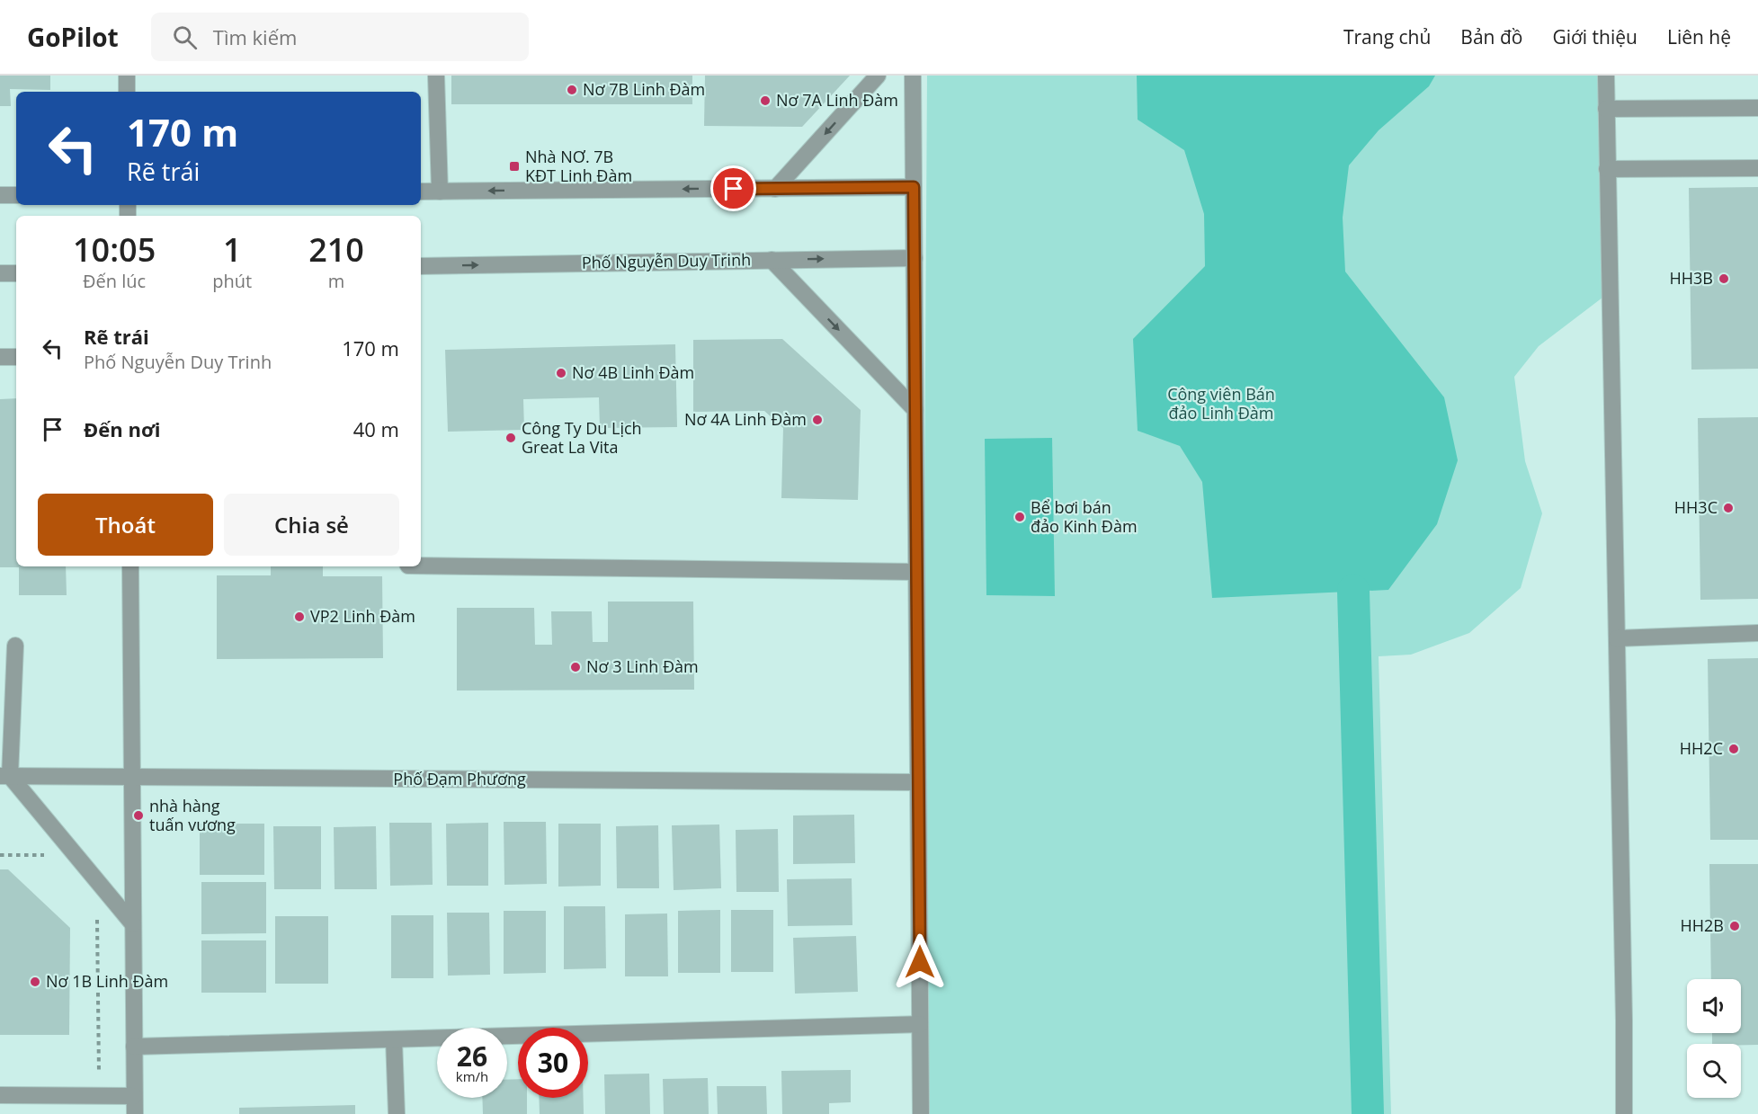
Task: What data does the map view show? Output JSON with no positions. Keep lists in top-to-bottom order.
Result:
{
  "streets": {
    "street": ["Phố Nguyễn Duy Trinh", "Phố Đạm Phương"]
  },
  "parks": ["Công viên Bán đảo Linh Đàm"],
  "places": {
    "other": [
      "Nơ 7B Linh Đàm",
      "Nơ 7A Linh Đàm",
      "HH3B",
      "Nơ 4B Linh Đàm",
      "Nơ 4A Linh Đàm",
      "Công Ty Du Lịch Great La Vita",
      "HH3C",
      "Bể bơi bán đảo Kinh Đàm",
      "VP2 Linh Đàm",
      "Nơ 3 Linh Đàm",
      "HH2C",
      "nhà hàng tuấn vương",
      "HH2B",
      "Nơ 1B Linh Đàm"
    ],
    "transit": ["Nhà NƠ. 7B KĐT Linh Đàm"]
  },
  "page": {
    "header": "GoPilot",
    "search": "Tìm kiếm",
    "nav": [
      "Trang chủ",
      "Bản đồ",
      "Giới thiệu",
      "Liên hệ"
    ],
    "turn": ["170 m", "Rẽ trái"],
    "eta": [
      "10:05",
      "Đến lúc",
      "1",
      "phút",
      "210",
      "m"
    ],
    "list": [
      {
        "name": "Rẽ trái",
        "note": "Phố Nguyễn Duy Trinh",
        "value": "170 m"
      },
      {
        "name": "Đến nơi",
        "value": "40 m"
      }
    ],
    "buttons": ["Thoát", "Chia sẻ"],
    "speed": "26 km/h",
    "limit": "30"
  }
}
